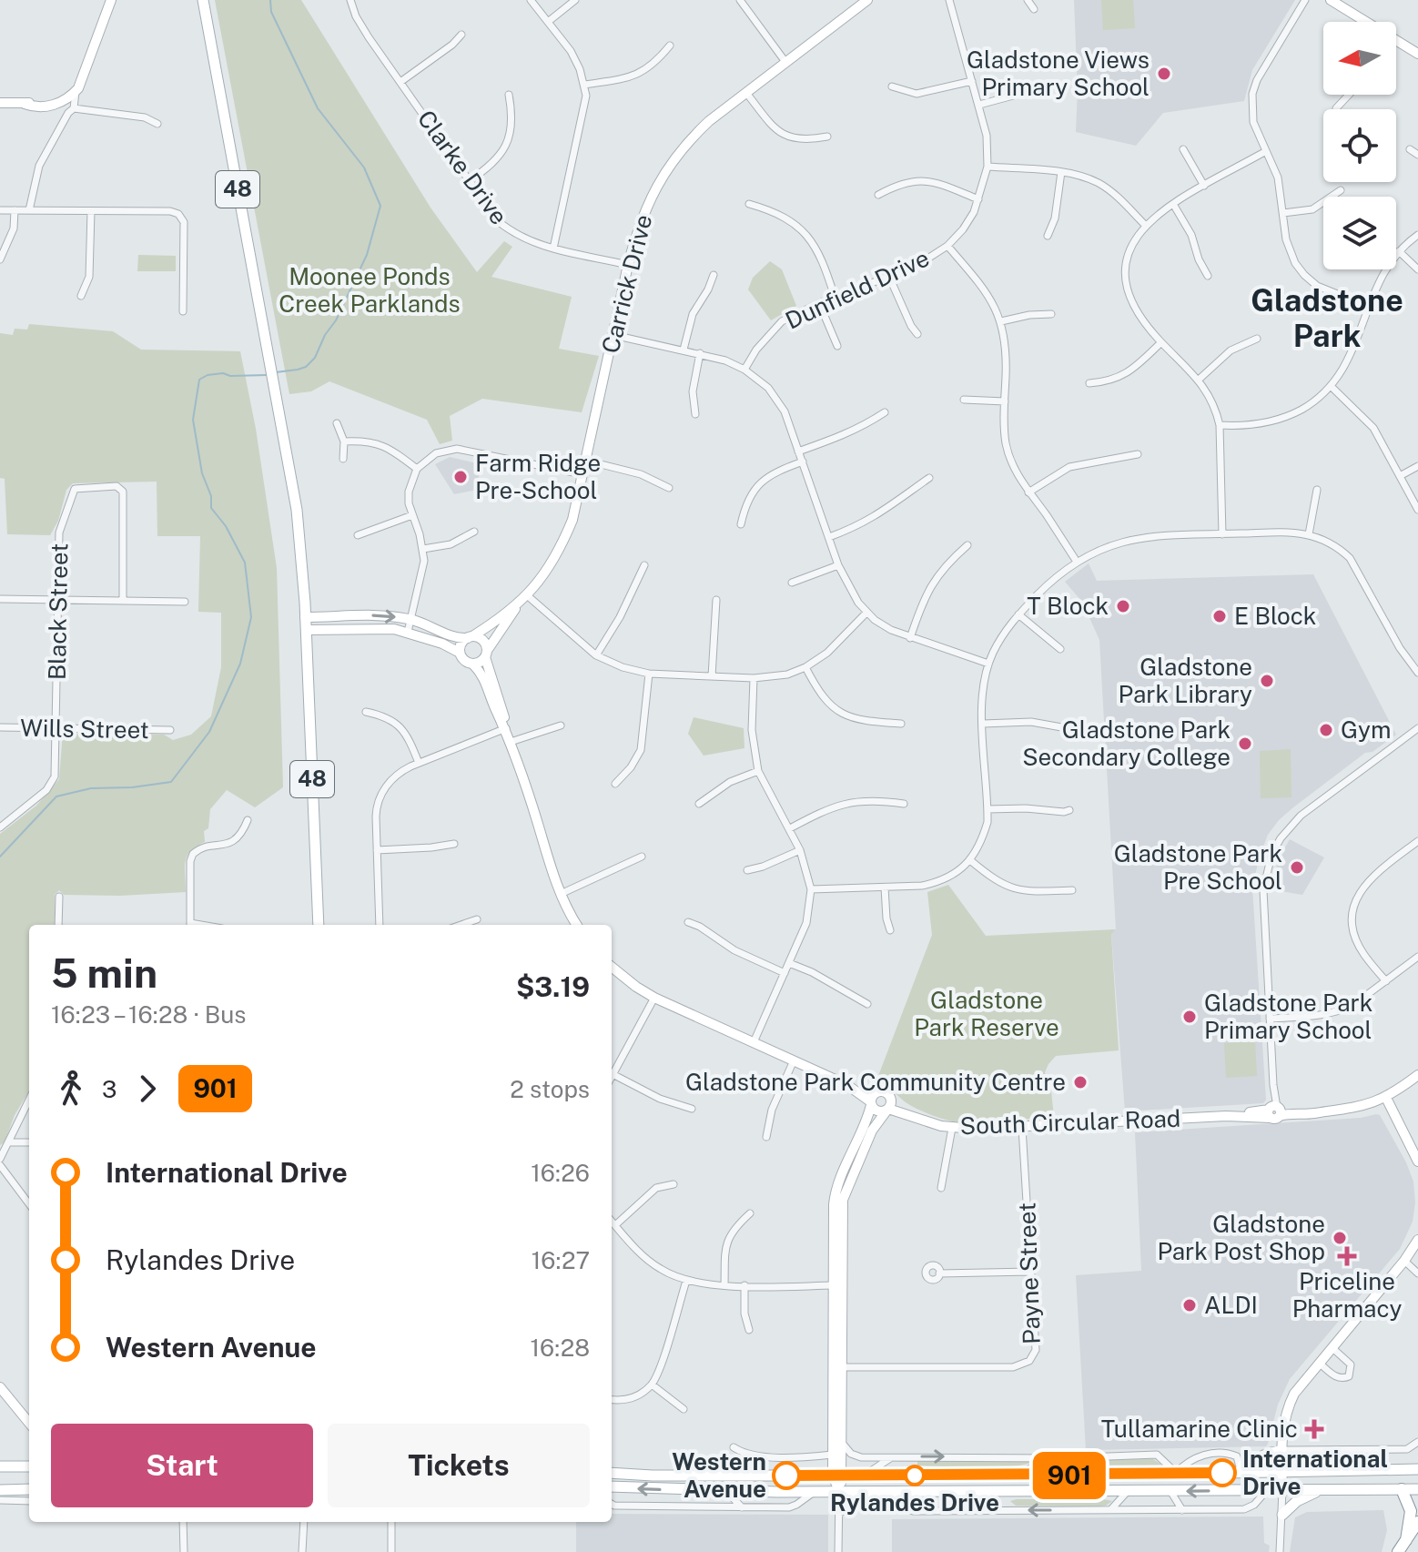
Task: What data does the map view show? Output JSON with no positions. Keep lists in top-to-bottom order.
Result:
{
  "streets": {
    "main road": ["48"],
    "street": [
      "Clarke Drive",
      "Carrick Drive",
      "Dunfield Drive",
      "Black Street",
      "Wills Street",
      "South Circular Road",
      "Payne Street"
    ]
  },
  "crossings": [
    ["Clarke Drive", "Carrick Drive"],
    ["Black Street", "Wills Street"],
    ["South Circular Road", "Payne Street"]
  ],
  "districts": ["Gladstone Park"],
  "parks": ["Moonee Ponds Creek Parklands", "Gladstone Park Reserve"],
  "places": {
    "other": [
      "Gladstone Views Primary School",
      "Farm Ridge Pre-School",
      "T Block",
      "E Block",
      "Gladstone Park Library",
      "Gym",
      "Gladstone Park Secondary College",
      "Gladstone Park Pre School",
      "Gladstone Park Primary School",
      "Gladstone Park Community Centre",
      "Gladstone Park Post Shop",
      "ALDI",
      "International Drive",
      "Western Avenue",
      "Rylandes Drive"
    ],
    "health": ["Priceline Pharmacy", "Tullamarine Clinic"]
  },
  "lines": ["bus line 901"],
  "north": "left",
  "page": {
    "on_map": "901",
    "heading": ["5 min", "16:23 – 16:28 · Bus", "$3.19"],
    "legs": ["3", "901", "2 stops"],
    "list": [
      {
        "name": "International Drive",
        "value": "16:26"
      },
      {
        "name": "Rylandes Drive",
        "value": "16:27"
      },
      {
        "name": "Western Avenue",
        "value": "16:28"
      }
    ],
    "buttons": ["Start", "Tickets"]
  }
}
